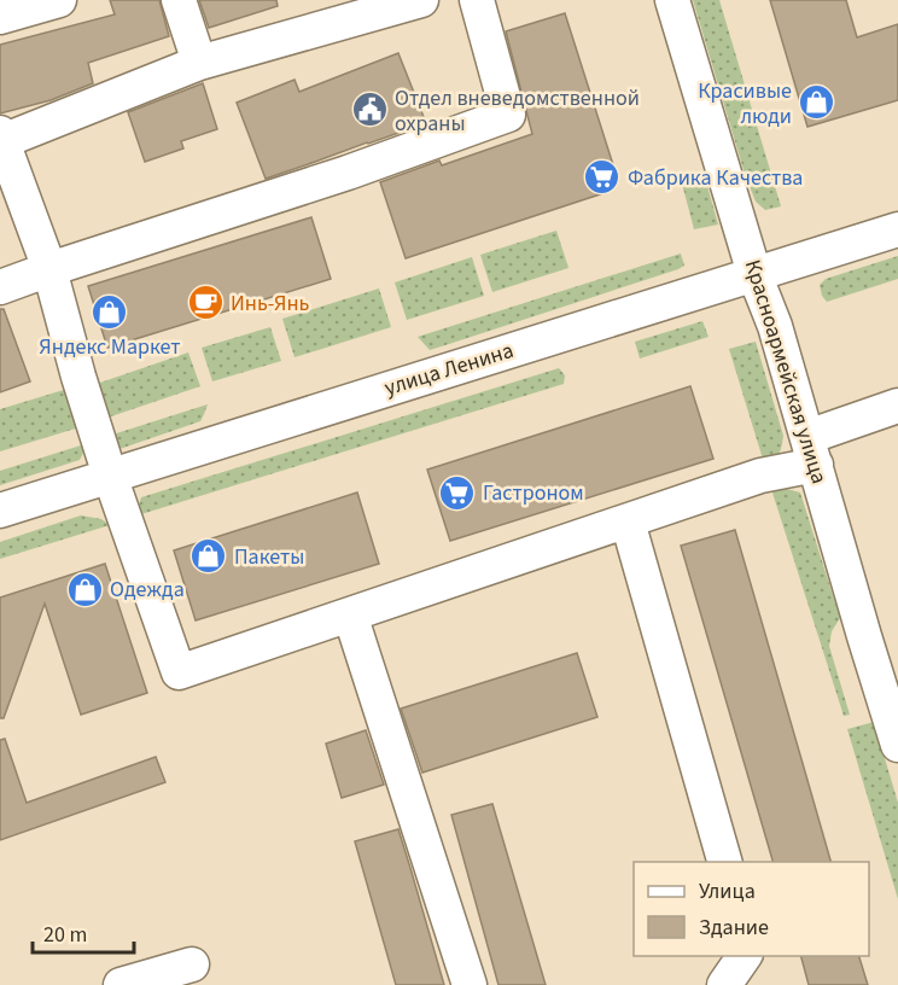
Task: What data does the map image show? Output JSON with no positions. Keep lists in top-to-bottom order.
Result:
{
  "streets": {
    "street": ["улица Ленина", "Красноармейская улица"]
  },
  "crossings": [
    ["улица Ленина", "Красноармейская улица"]
  ],
  "places": {
    "shop": [
      "Красивые люди",
      "Яндекс Маркет",
      "Пакеты",
      "Одежда"
    ],
    "public building": ["Отдел вневедомственной охраны"],
    "supermarket": ["Фабрика Качества", "Гастроном"],
    "cafe": ["Инь-Янь"]
  },
  "legend": ["Улица", "Здание"],
  "scale_bar": "20 m"
}
